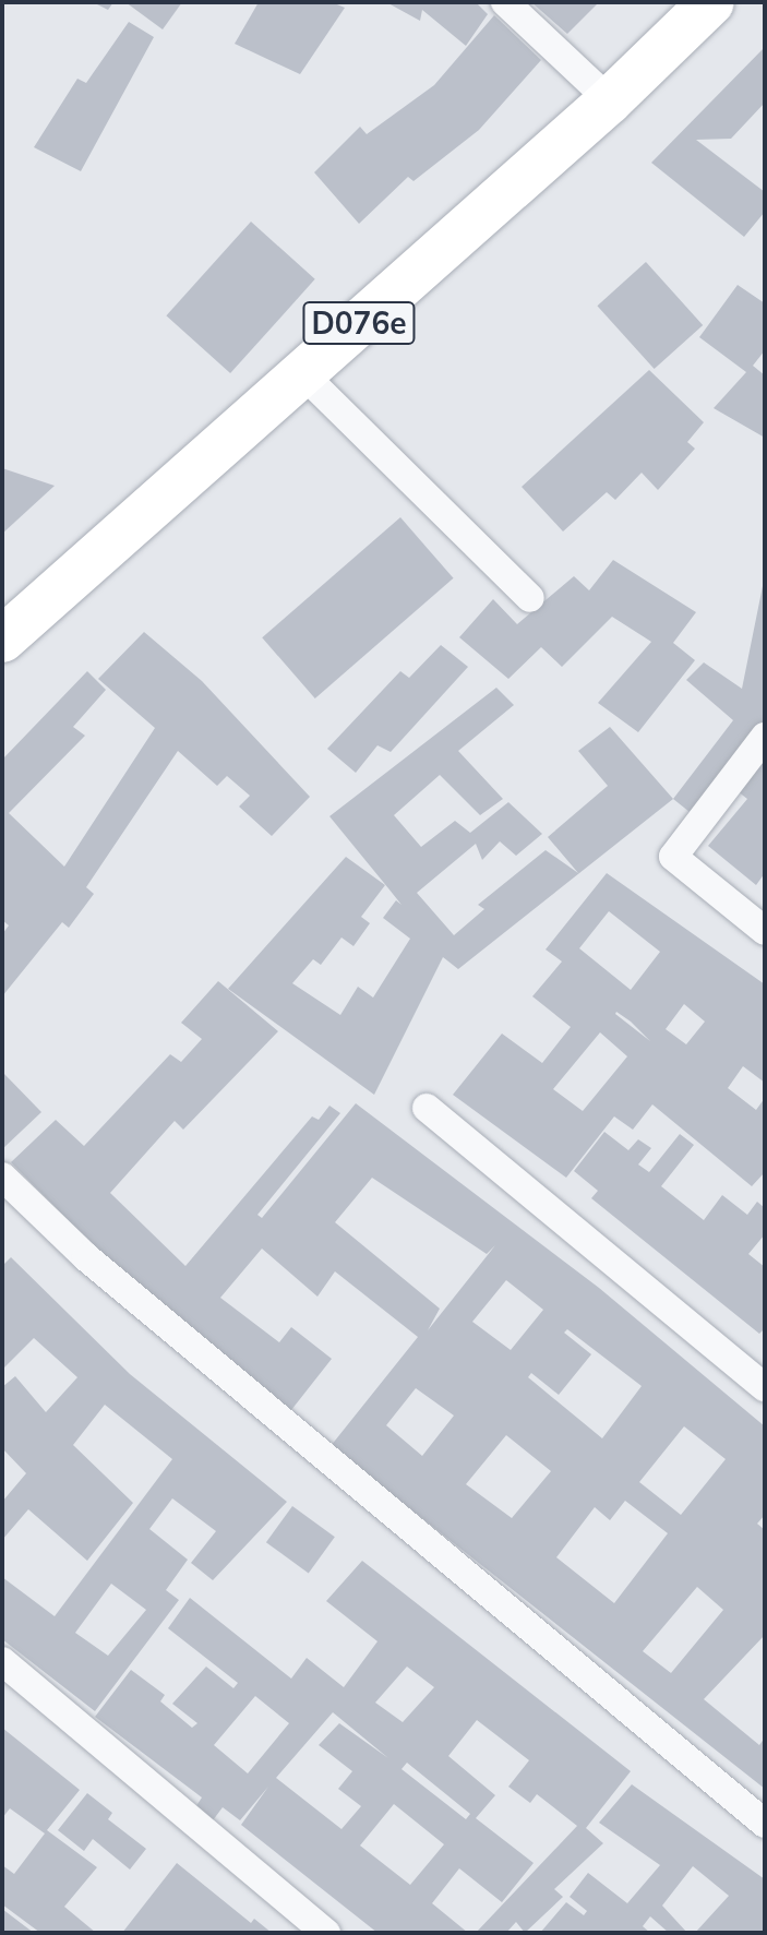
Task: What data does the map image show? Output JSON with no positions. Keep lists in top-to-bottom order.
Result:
{
  "streets": {
    "main road": ["D076e"]
  }
}
